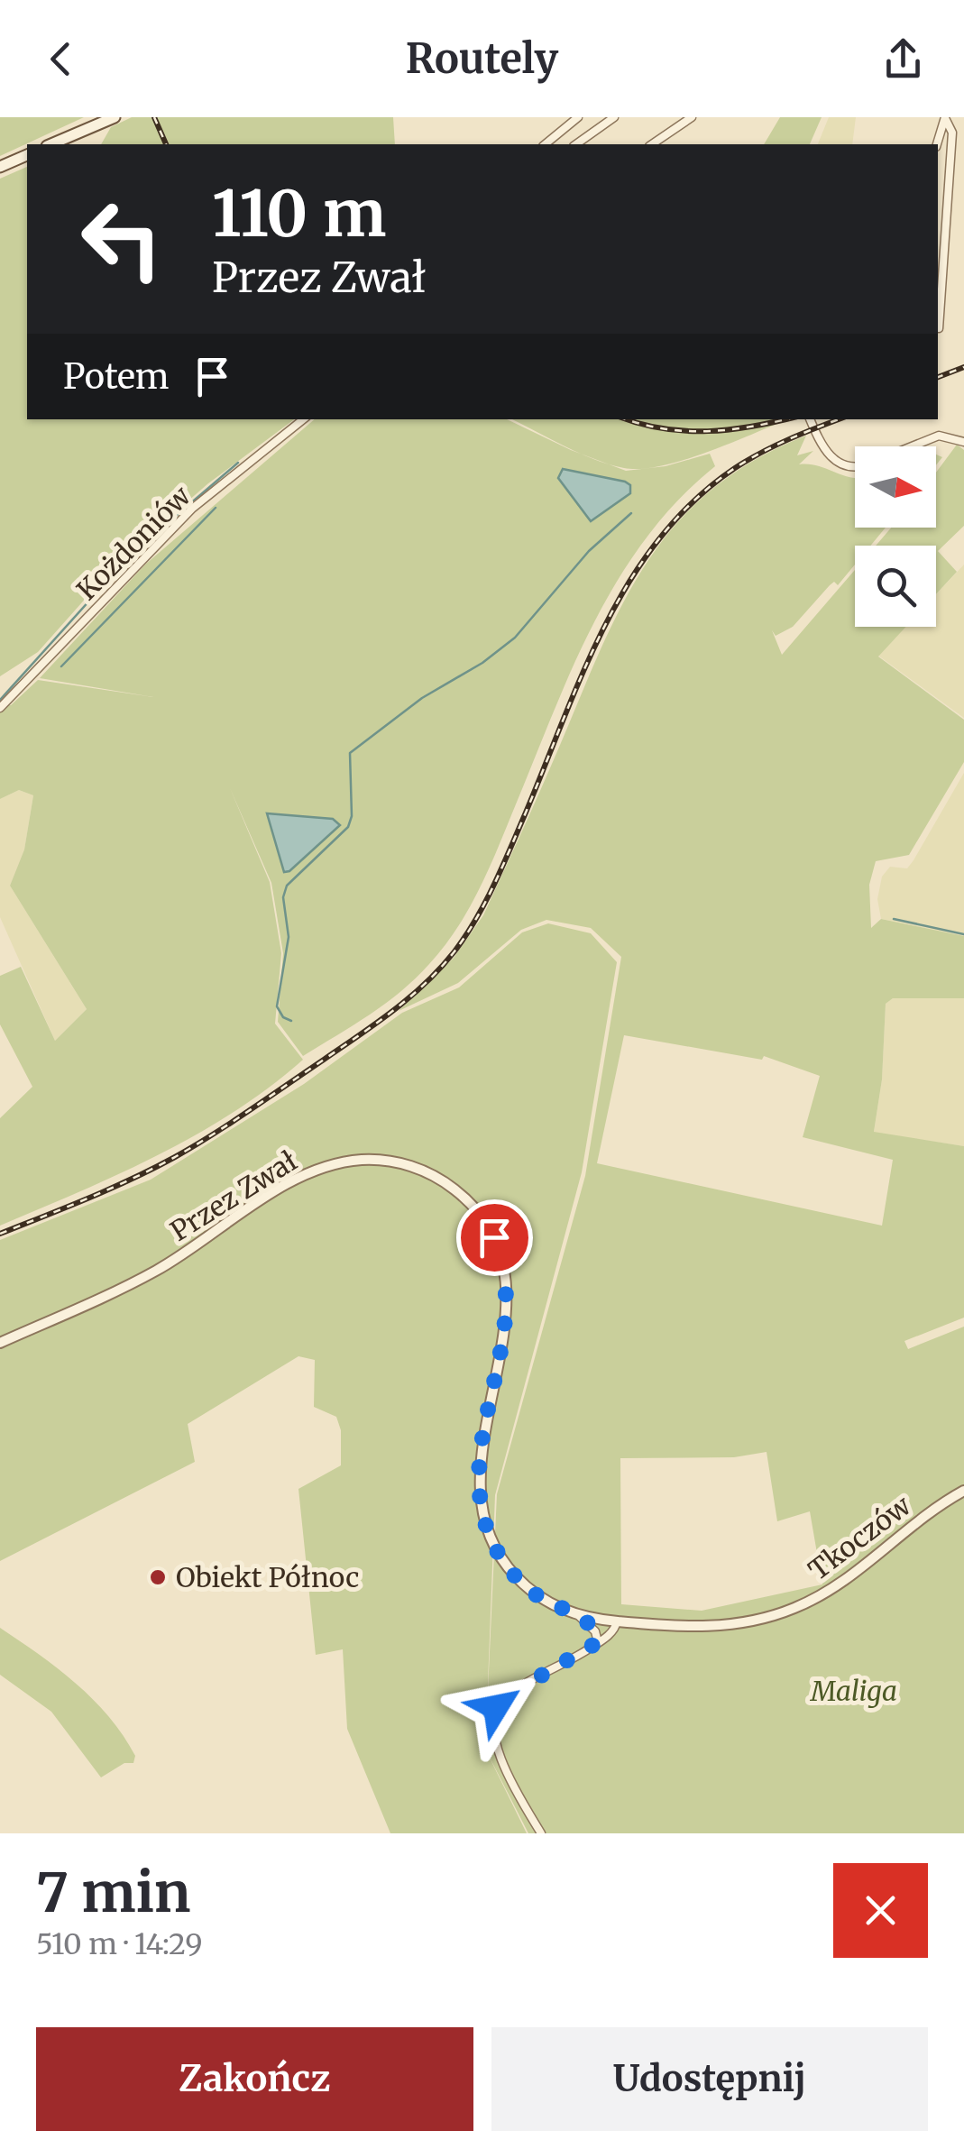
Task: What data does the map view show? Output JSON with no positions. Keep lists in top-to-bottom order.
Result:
{
  "streets": {
    "street": ["Kożdoniów", "Przez Zwał", "Tkoczów"]
  },
  "crossings": [
    ["Przez Zwał", "Tkoczów"]
  ],
  "parks": ["Maliga"],
  "places": ["Obiekt Północ"],
  "north": "right",
  "page": {
    "header": "Routely",
    "turn": ["110 m", "Przez Zwał"],
    "then": "Potem",
    "heading": ["7 min", "510 m · 14:29"],
    "buttons": ["Zakończ", "Udostępnij"]
  }
}
